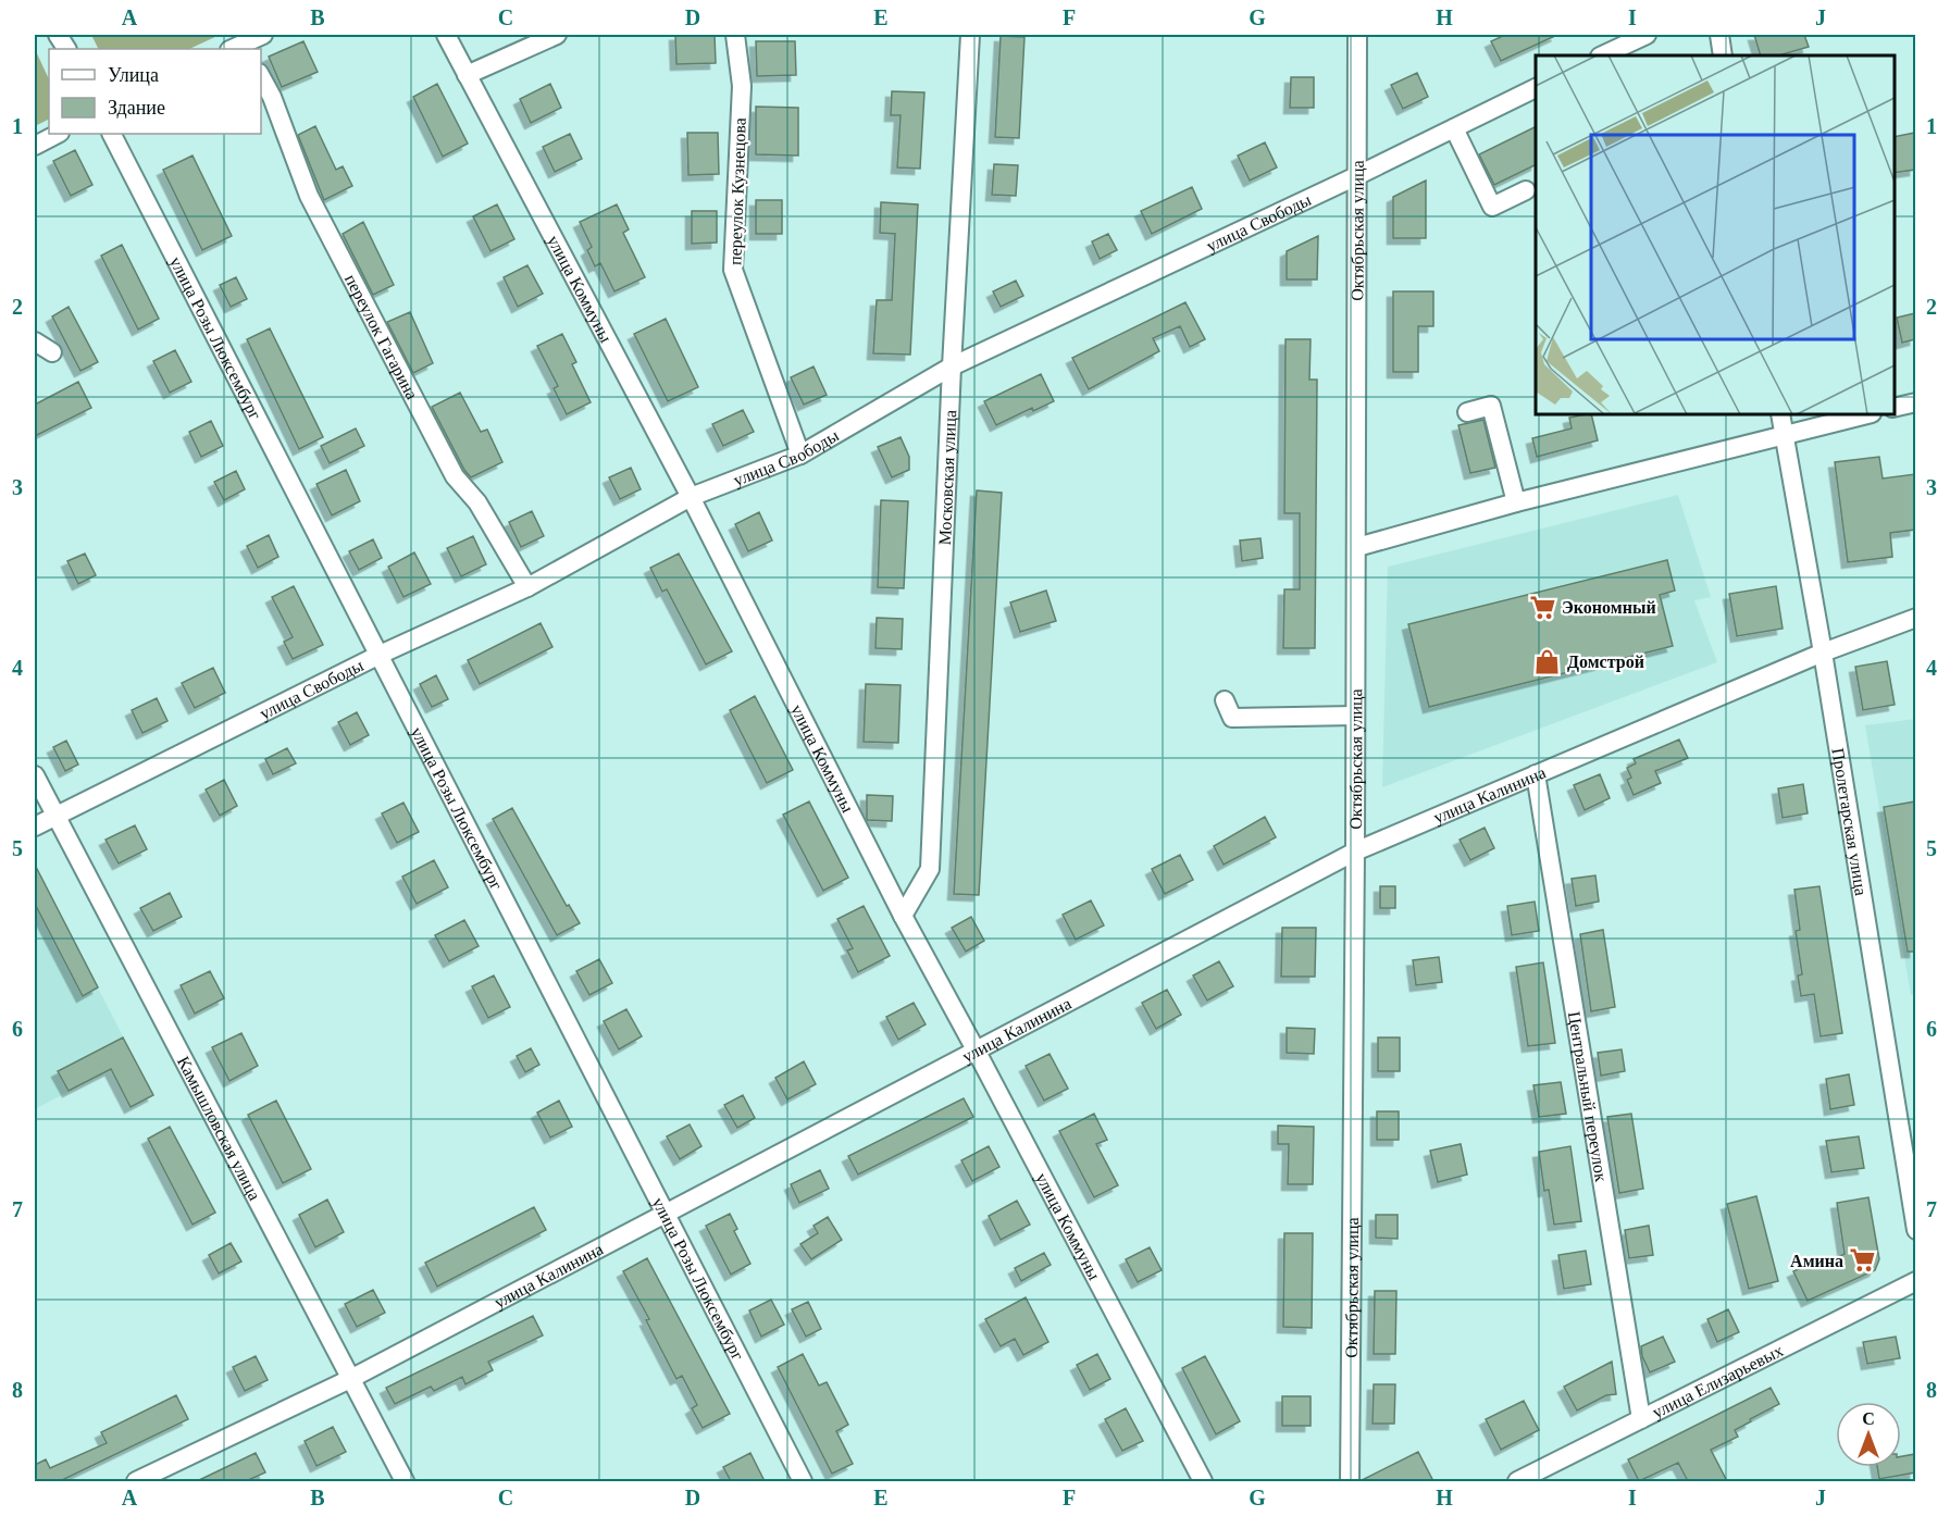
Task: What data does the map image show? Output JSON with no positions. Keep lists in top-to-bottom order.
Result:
{
  "streets": {
    "street": [
      "переулок Кузнецова",
      "улица Свободы",
      "Октябрьская улица",
      "улица Коммуны",
      "улица Розы Люксембург",
      "переулок Гагарина",
      "Московская улица",
      "улица Калинина",
      "Пролетарская улица",
      "Центральный переулок",
      "Камышловская улица",
      "улица Елизарьевых"
    ]
  },
  "crossings": [
    ["переулок Кузнецова", "улица Свободы"],
    ["улица Свободы", "Октябрьская улица"],
    ["улица Свободы", "улица Коммуны"],
    ["улица Свободы", "улица Розы Люксембург"],
    ["улица Свободы", "переулок Гагарина"],
    ["улица Свободы", "Московская улица"],
    ["улица Свободы", "Камышловская улица"],
    ["Октябрьская улица", "улица Калинина"],
    ["улица Коммуны", "Московская улица"],
    ["улица Коммуны", "улица Калинина"],
    ["улица Розы Люксембург", "улица Калинина"],
    ["улица Калинина", "Пролетарская улица"],
    ["улица Калинина", "Центральный переулок"],
    ["улица Калинина", "Камышловская улица"],
    ["Центральный переулок", "улица Елизарьевых"]
  ],
  "places": {
    "supermarket": ["Экономный", "Амина"],
    "shop": ["Домстрой"]
  },
  "legend": ["Улица", "Здание"],
  "north": "top",
  "grid": {
    "columns": [
      "A",
      "B",
      "C",
      "D",
      "E",
      "F",
      "G",
      "H",
      "I",
      "J"
    ],
    "rows": [
      "1",
      "2",
      "3",
      "4",
      "5",
      "6",
      "7",
      "8"
    ]
  }
}
